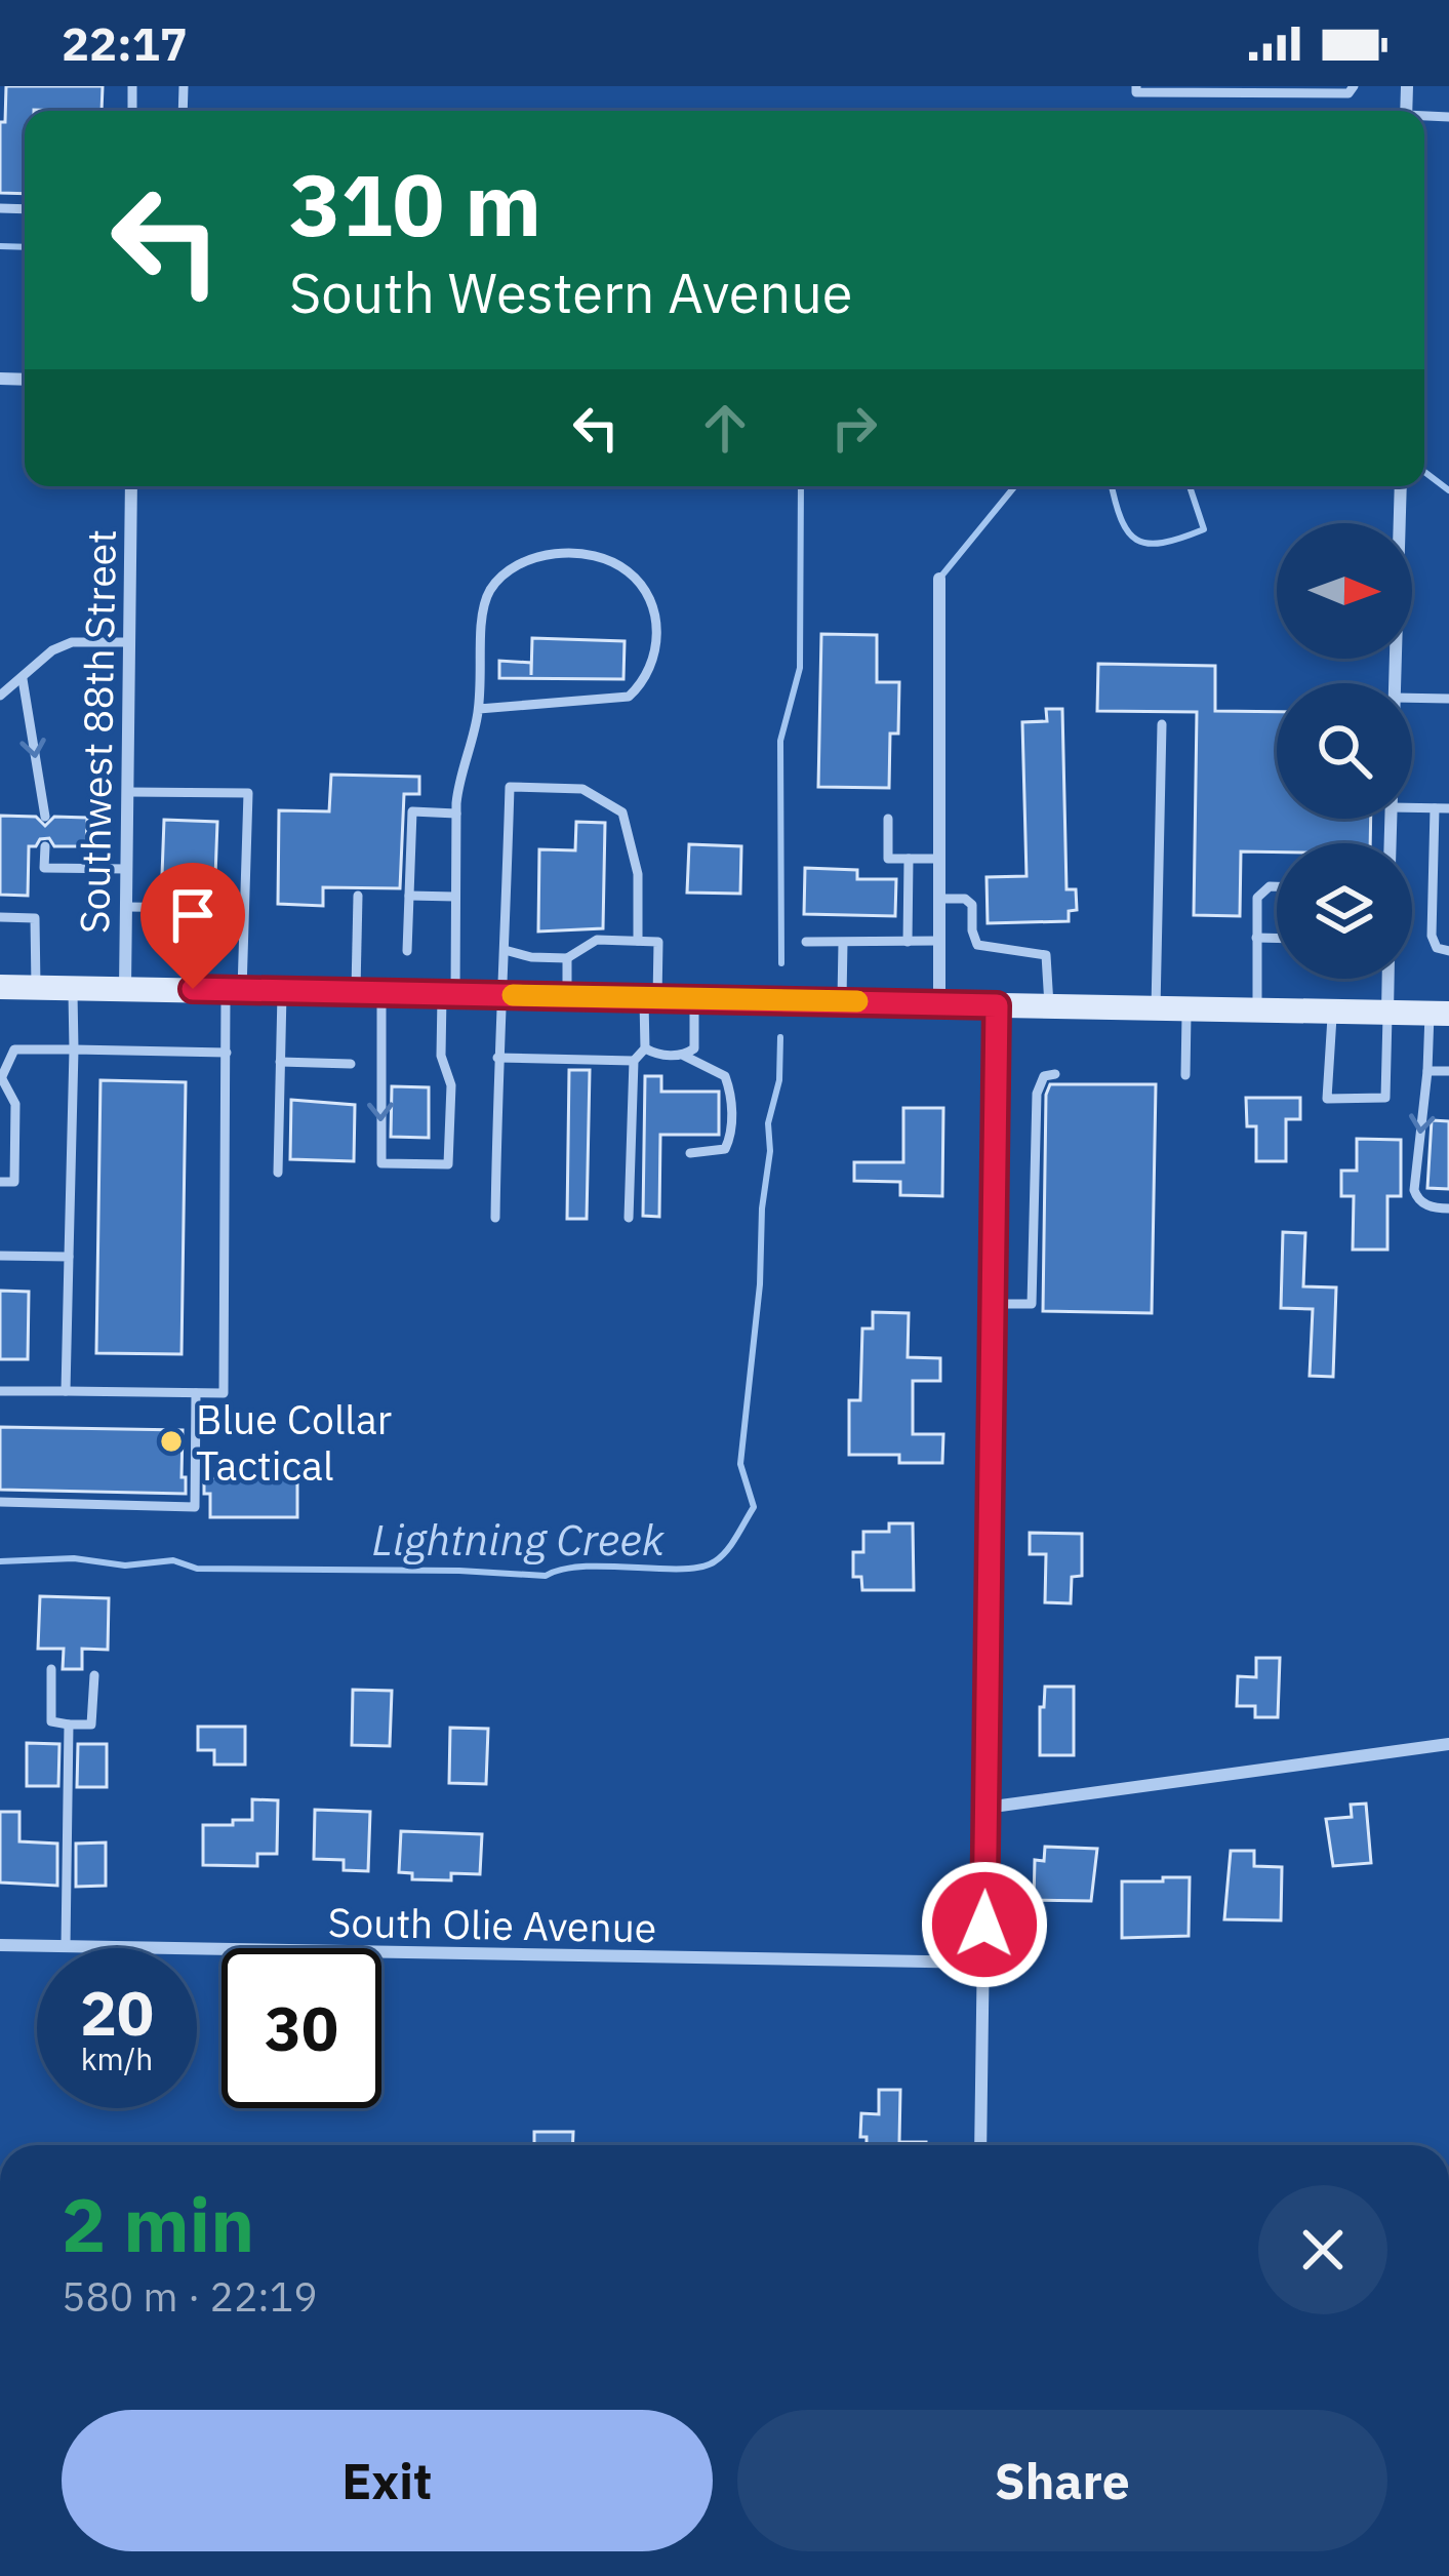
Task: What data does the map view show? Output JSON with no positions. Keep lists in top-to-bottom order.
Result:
{
  "streets": {
    "street": ["Southwest 88th Street", "South Olie Avenue"]
  },
  "water": ["Lightning Creek"],
  "places": ["Blue Collar Tactical"],
  "north": "right",
  "page": {
    "status": "22:17",
    "turn": ["310 m", "South Western Avenue"],
    "speed": "20 km/h",
    "limit": "30",
    "heading": ["2 min", "580 m · 22:19"],
    "buttons": ["Exit", "Share"]
  }
}
